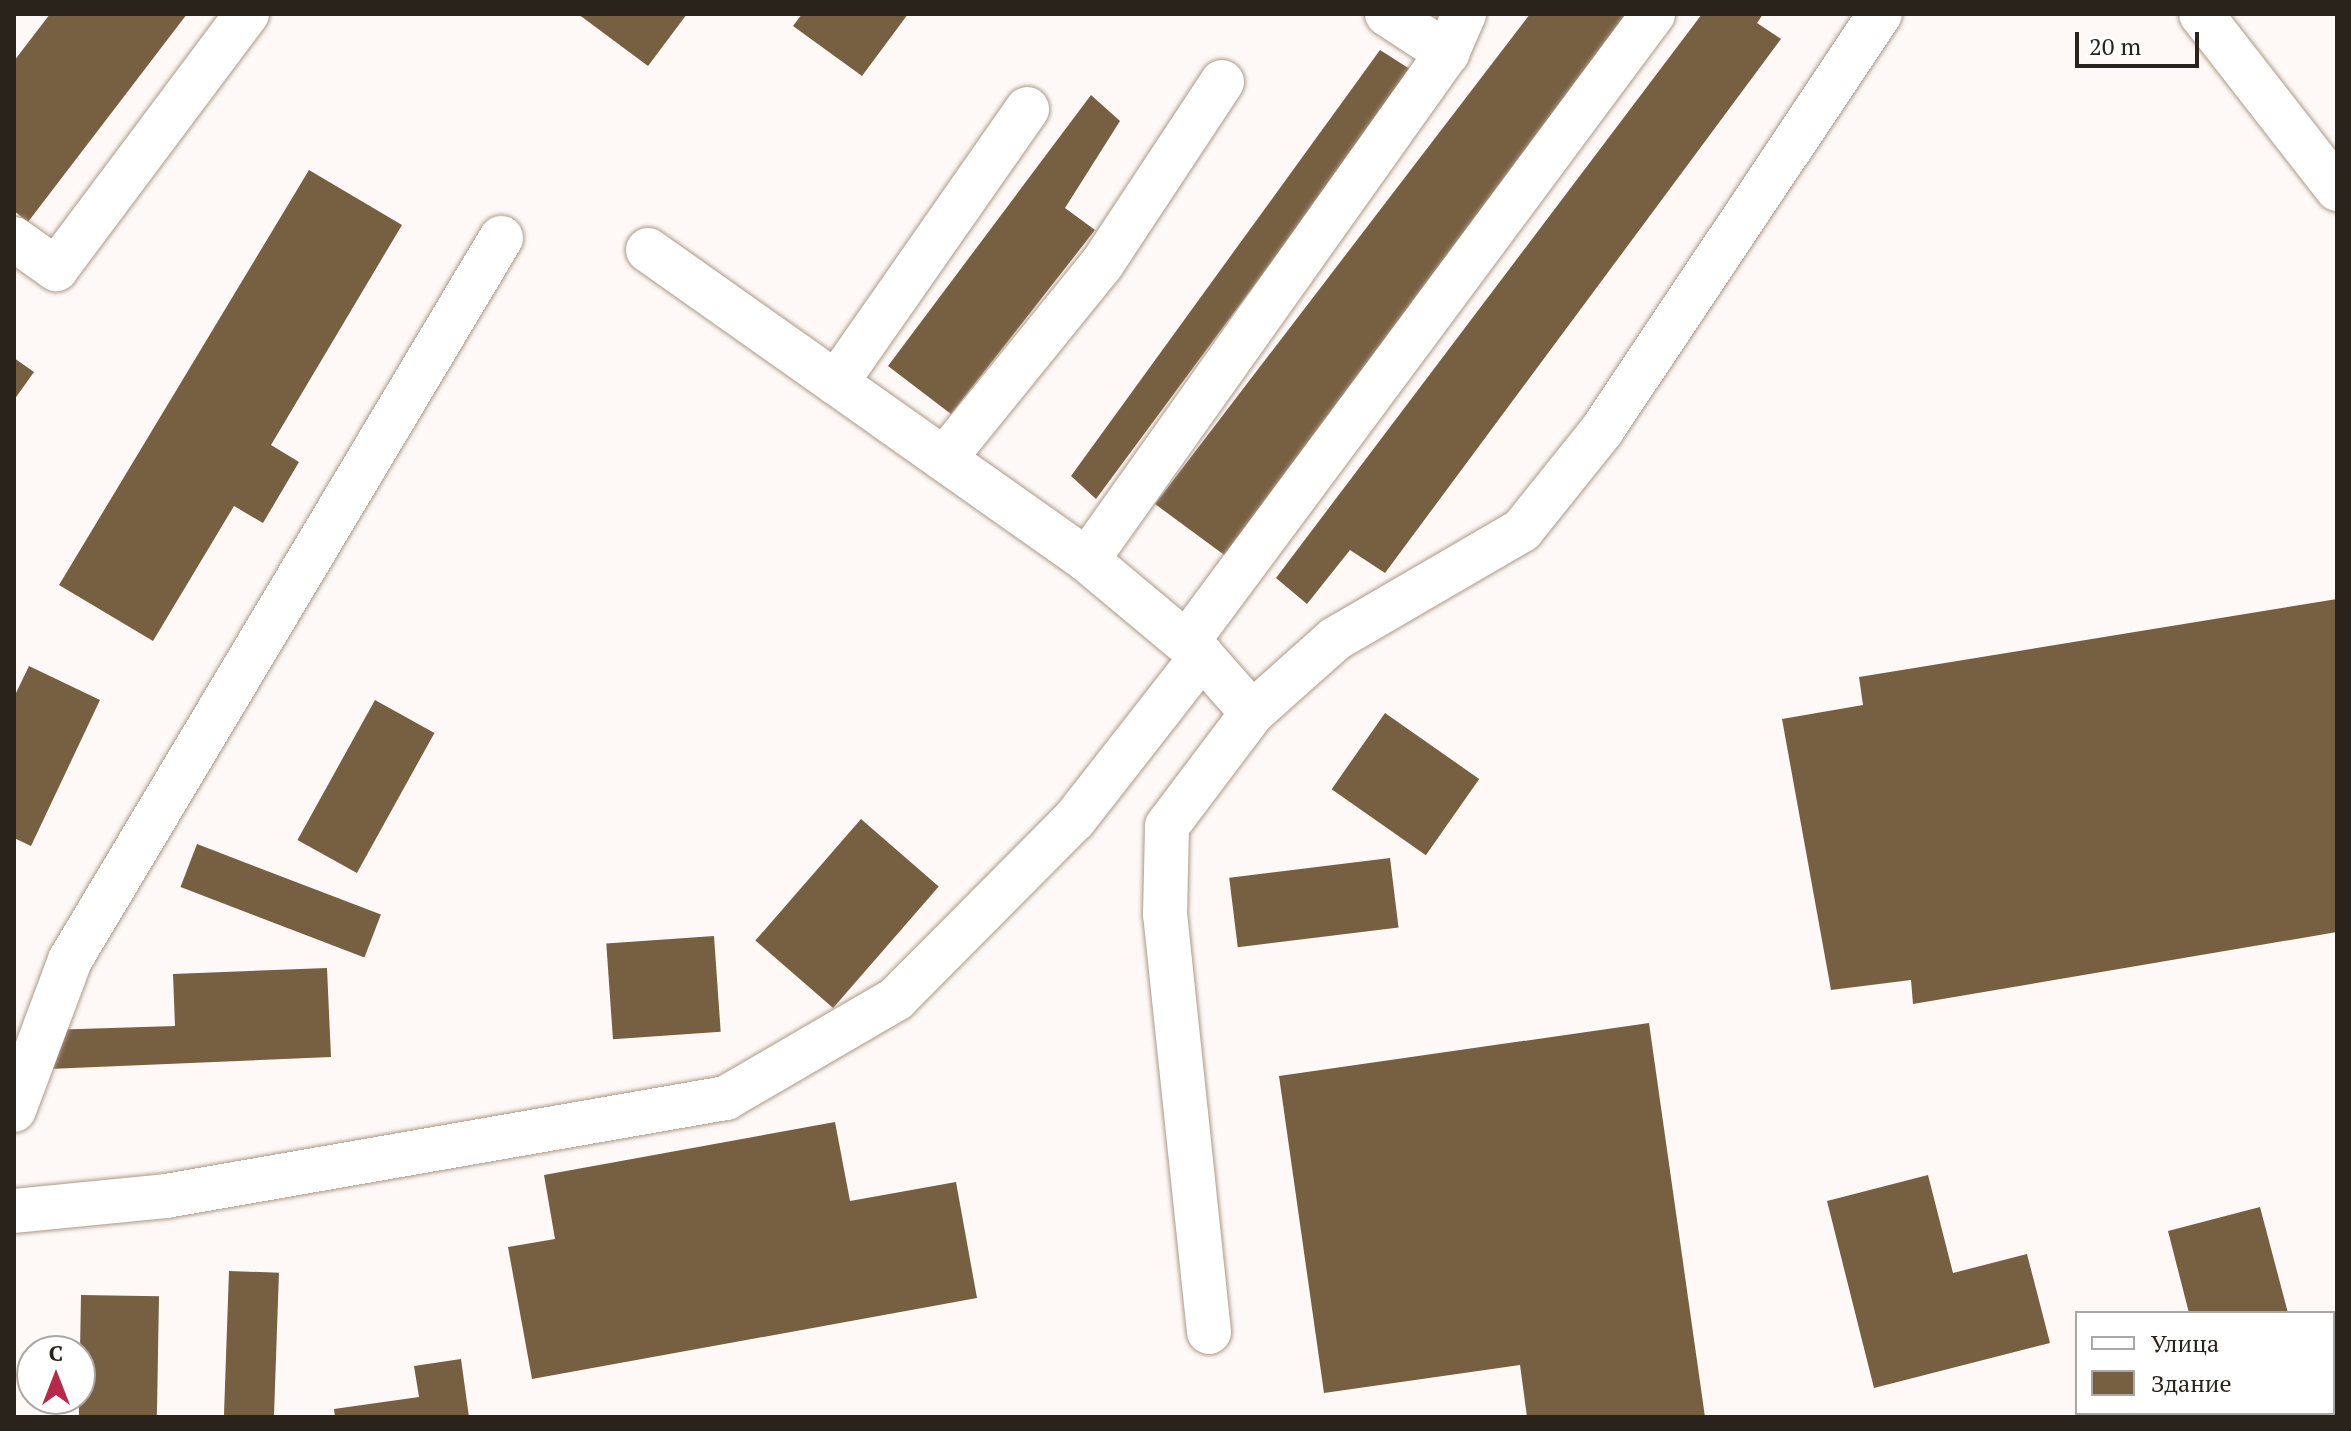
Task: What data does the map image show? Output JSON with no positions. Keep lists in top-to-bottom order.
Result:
{
  "legend": ["Улица", "Здание"],
  "scale_bar": "20 m",
  "north": "top"
}
